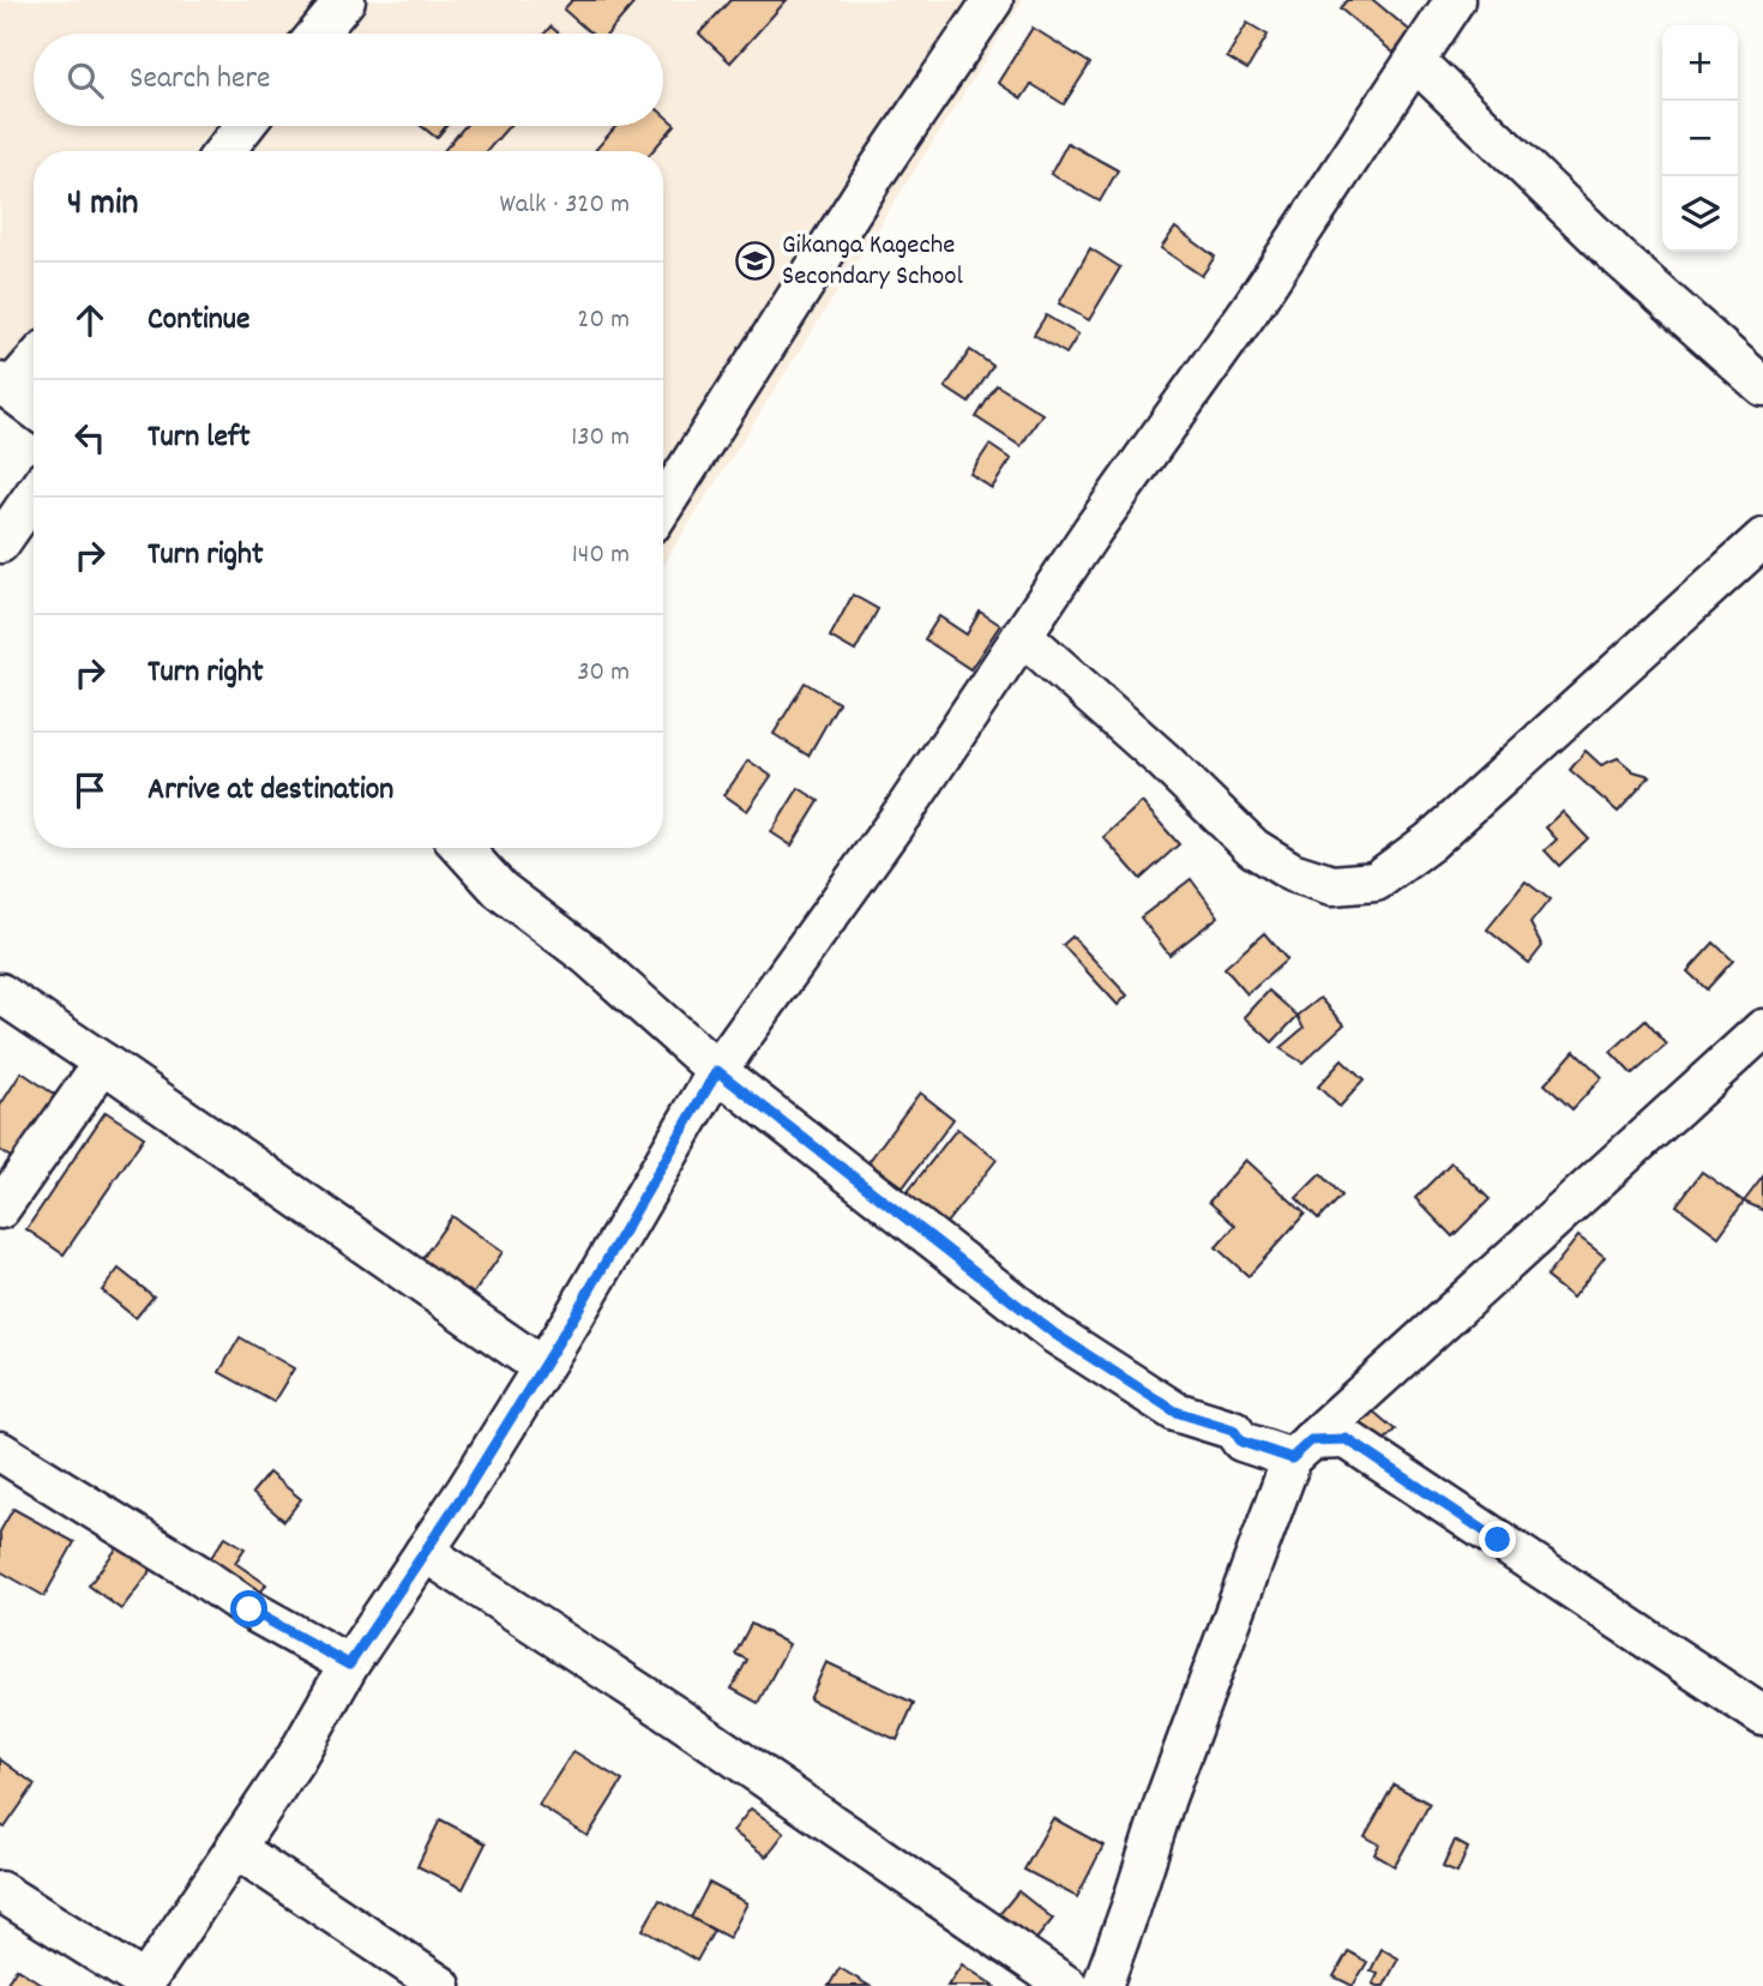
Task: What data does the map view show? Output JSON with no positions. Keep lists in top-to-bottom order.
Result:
{
  "places": {
    "school or university": ["Gikanga Kageche Secondary School"]
  },
  "page": {
    "map_buttons": ["+", "−"],
    "search": "Search here",
    "heading": ["4 min", "Walk · 320 m"],
    "list": [
      ["Continue", "20 m"],
      ["Turn left", "130 m"],
      ["Turn right", "140 m"],
      ["Turn right", "30 m"],
      "Arrive at destination"
    ]
  }
}
